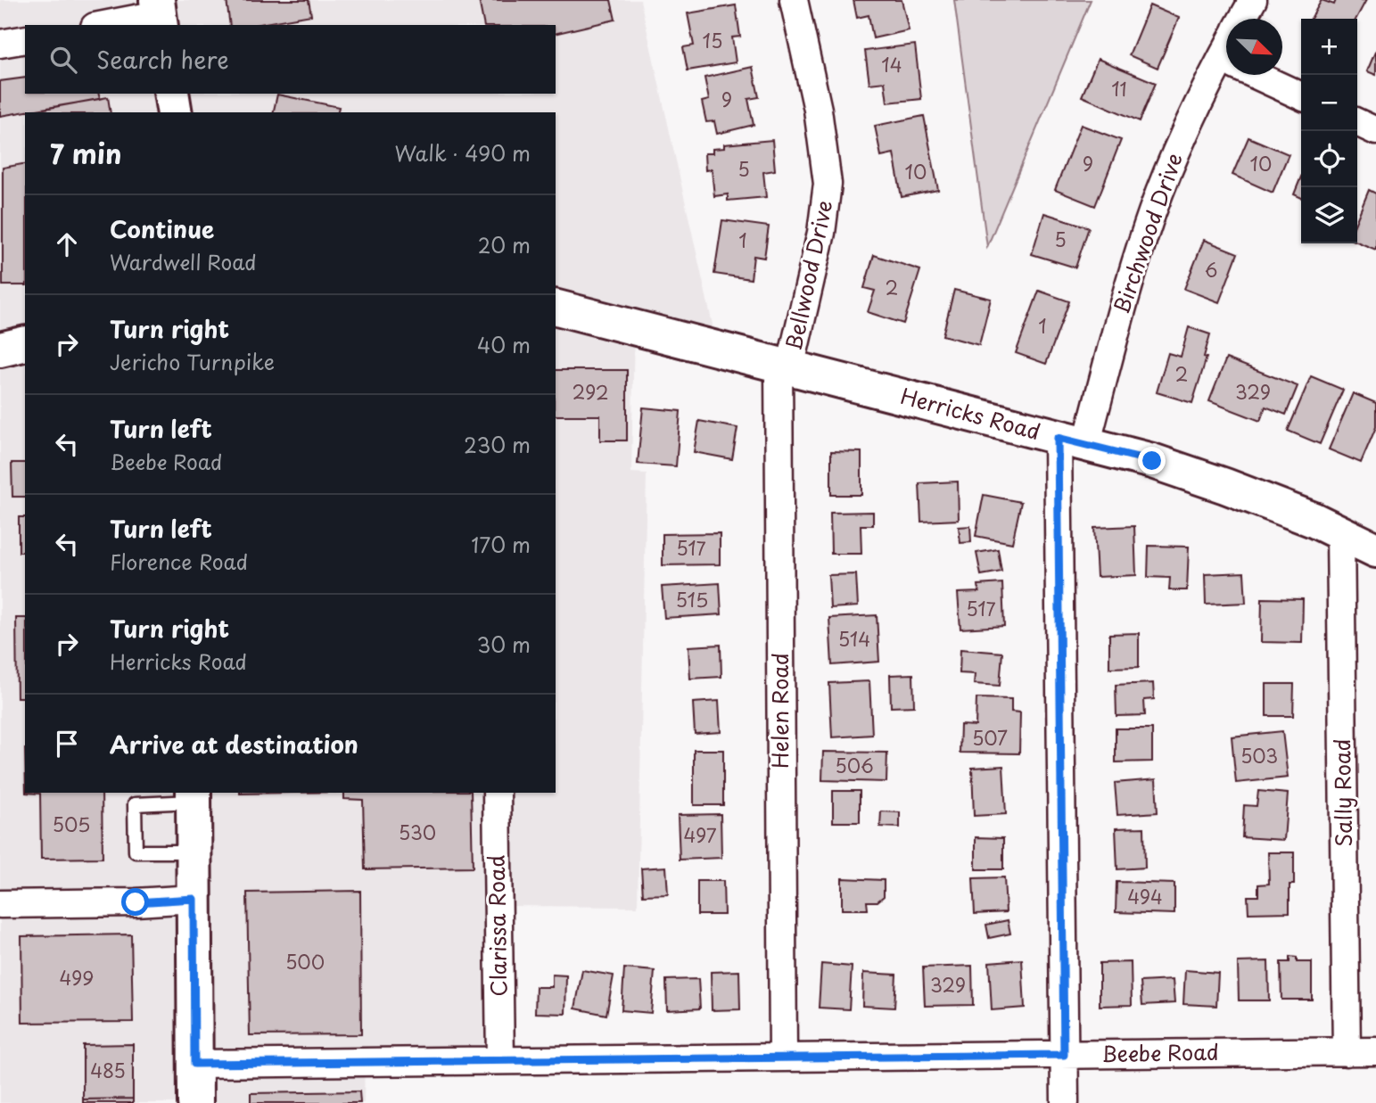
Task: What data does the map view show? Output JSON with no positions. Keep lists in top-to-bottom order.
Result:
{
  "streets": {
    "main road": ["Herricks Road"],
    "street": [
      "Birchwood Drive",
      "Bellwood Drive",
      "Helen Road",
      "Sally Road",
      "Clarissa Road",
      "Beebe Road"
    ]
  },
  "crossings": [
    ["Birchwood Drive", "Herricks Road"],
    ["Birchwood Drive", "Beebe Road"],
    ["Bellwood Drive", "Herricks Road"],
    ["Bellwood Drive", "Helen Road"],
    ["Herricks Road", "Helen Road"],
    ["Herricks Road", "Sally Road"],
    ["Helen Road", "Beebe Road"],
    ["Sally Road", "Beebe Road"],
    ["Clarissa Road", "Beebe Road"]
  ],
  "house_numbers": [
    "15",
    "14",
    "11",
    "9",
    "9",
    "10",
    "5",
    "10",
    "5",
    "1",
    "6",
    "2",
    "1",
    "2",
    "292",
    "329",
    "517",
    "515",
    "517",
    "514",
    "507",
    "503",
    "506",
    "505",
    "530",
    "497",
    "494",
    "500",
    "499",
    "329",
    "485"
  ],
  "north": "bottom right",
  "page": {
    "map_buttons": ["+", "−"],
    "search": "Search here",
    "heading": ["7 min", "Walk · 490 m"],
    "list": [
      ["Continue", "Wardwell Road", "20 m"],
      ["Turn right", "Jericho Turnpike", "40 m"],
      ["Turn left", "Beebe Road", "230 m"],
      ["Turn left", "Florence Road", "170 m"],
      ["Turn right", "Herricks Road", "30 m"],
      "Arrive at destination"
    ]
  }
}
